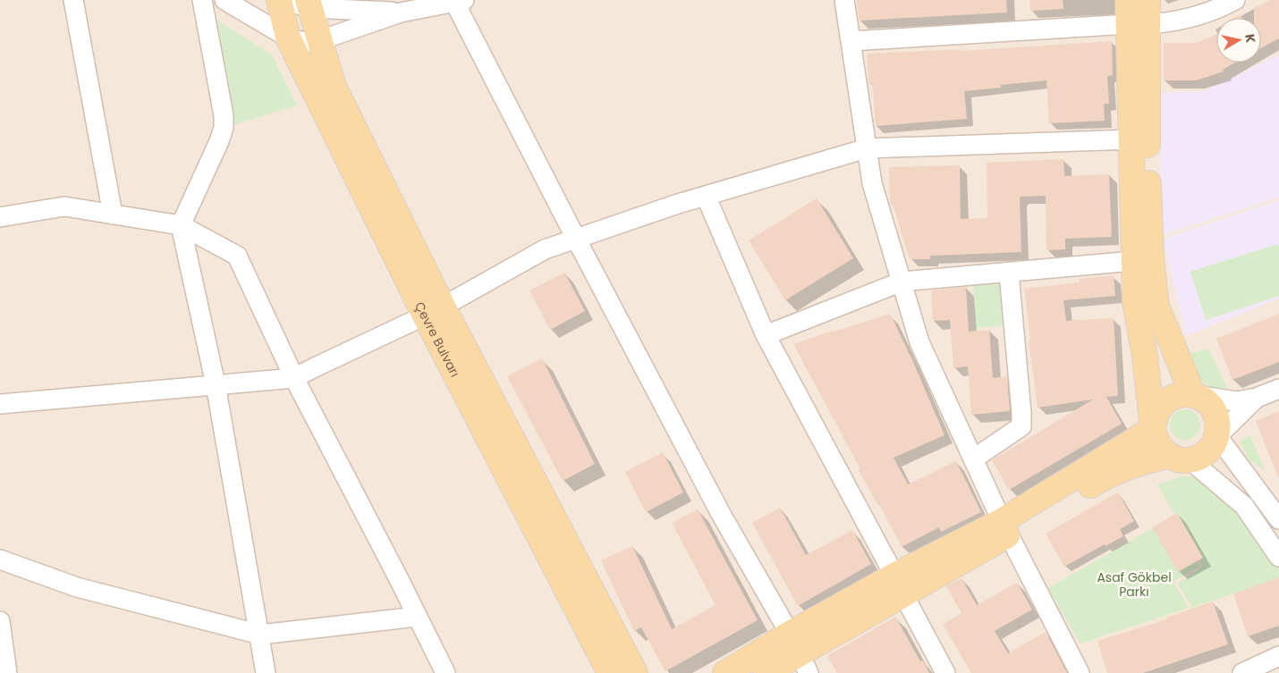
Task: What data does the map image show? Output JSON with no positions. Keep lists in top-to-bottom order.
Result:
{
  "streets": {
    "main road": ["Çevre Bulvarı"]
  },
  "parks": ["Asaf Gökbel Parkı"],
  "north": "right"
}
